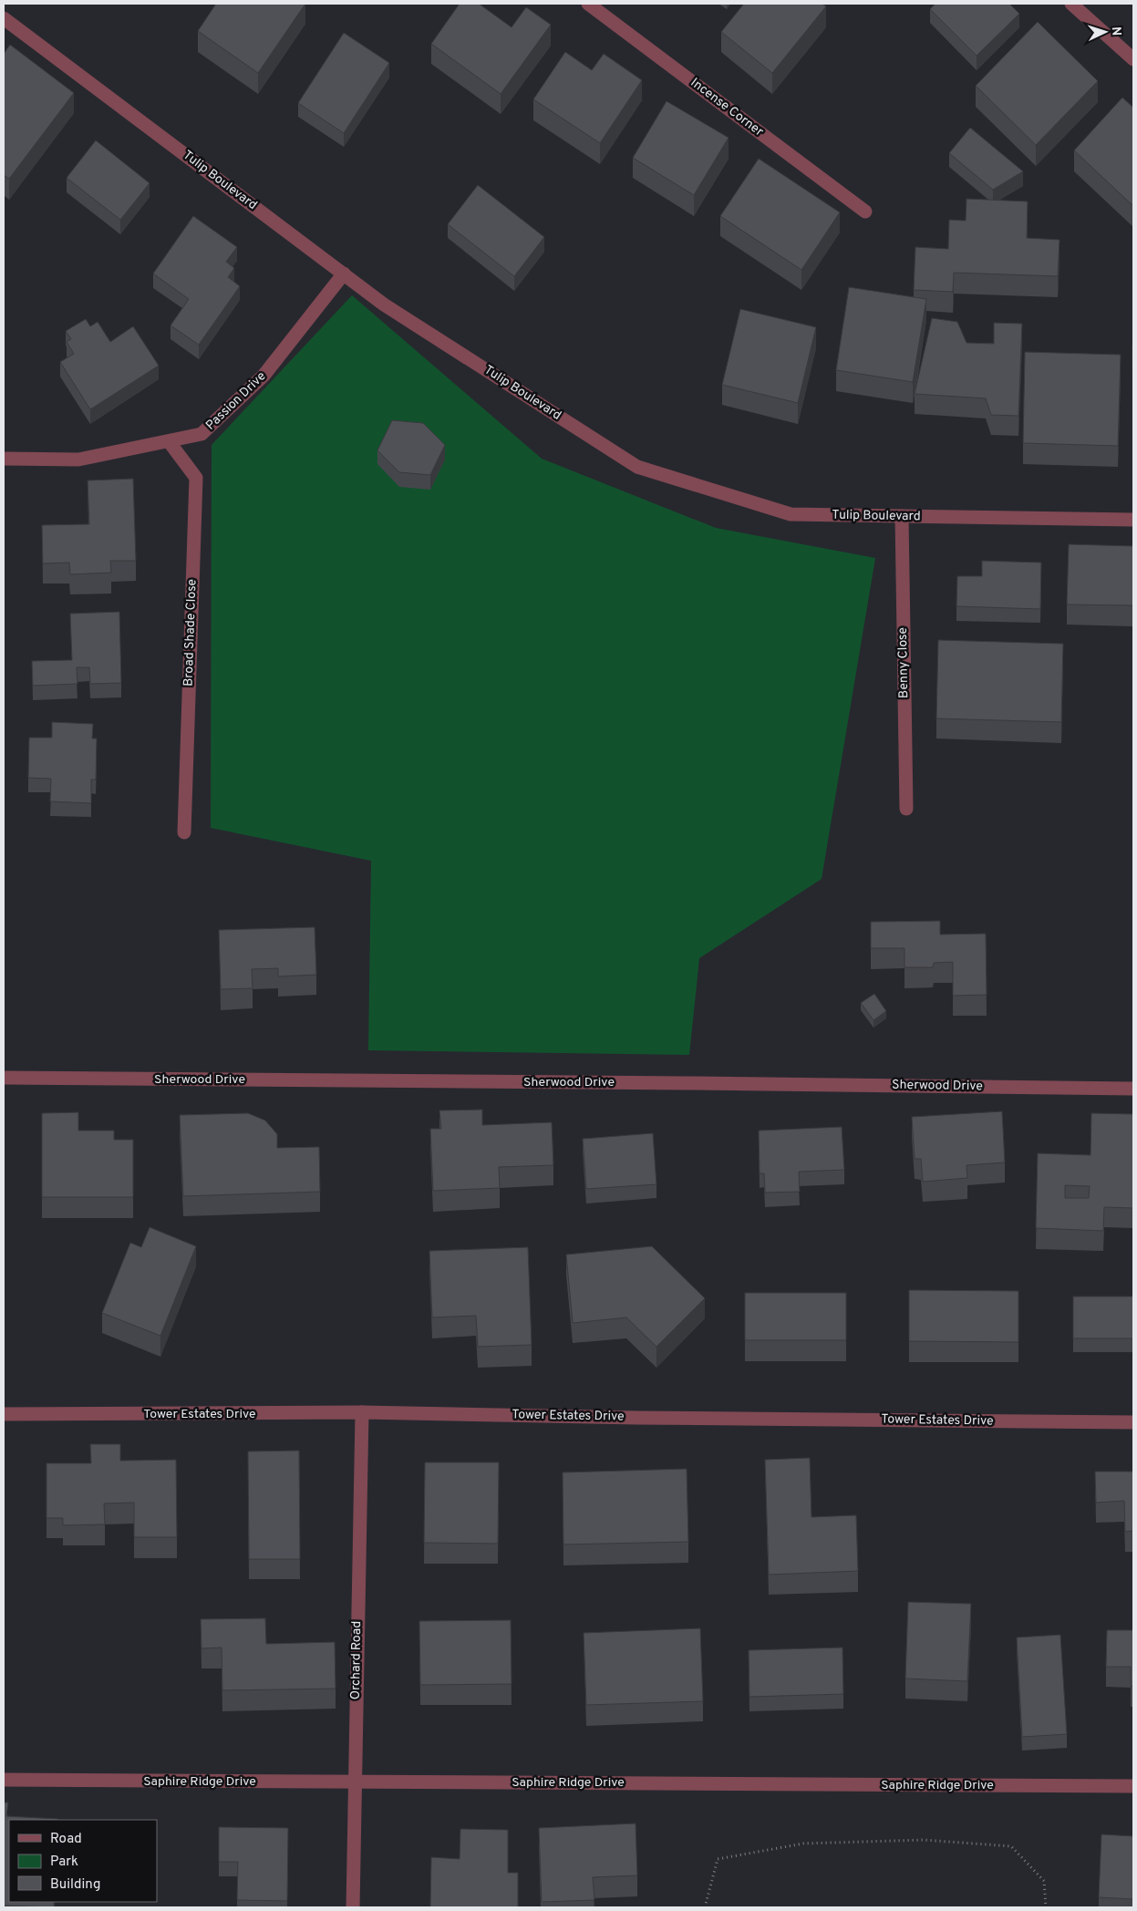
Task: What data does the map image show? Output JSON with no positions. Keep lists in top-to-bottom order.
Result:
{
  "streets": {
    "street": [
      "Incense Corner",
      "Tulip Boulevard",
      "Passion Drive",
      "Broad Shade Close",
      "Benny Close",
      "Sherwood Drive",
      "Tower Estates Drive",
      "Orchard Road",
      "Saphire Ridge Drive"
    ]
  },
  "crossings": [
    ["Tulip Boulevard", "Passion Drive"],
    ["Tulip Boulevard", "Benny Close"],
    ["Passion Drive", "Broad Shade Close"],
    ["Tower Estates Drive", "Orchard Road"],
    ["Orchard Road", "Saphire Ridge Drive"]
  ],
  "legend": ["Road", "Park", "Building"],
  "north": "right"
}
